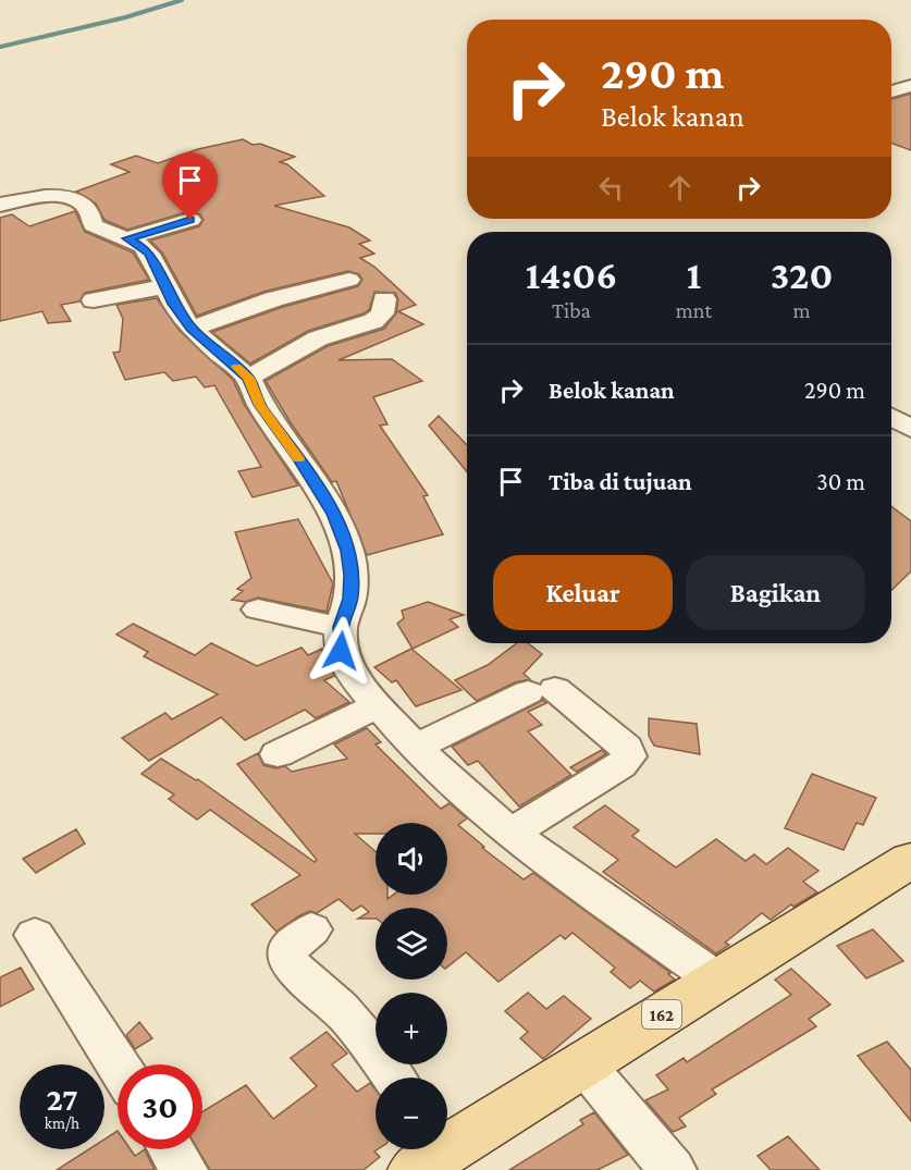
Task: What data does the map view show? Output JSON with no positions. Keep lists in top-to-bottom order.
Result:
{
  "streets": {
    "main road": ["162"]
  },
  "page": {
    "turn": ["290 m", "Belok kanan"],
    "eta": [
      "14:06",
      "Tiba",
      "1",
      "mnt",
      "320",
      "m"
    ],
    "list": [
      {
        "name": "Belok kanan",
        "value": "290 m"
      },
      {
        "name": "Tiba di tujuan",
        "value": "30 m"
      }
    ],
    "buttons": ["Keluar", "Bagikan"],
    "map_buttons": ["+", "−"],
    "speed": "27 km/h",
    "limit": "30"
  }
}
